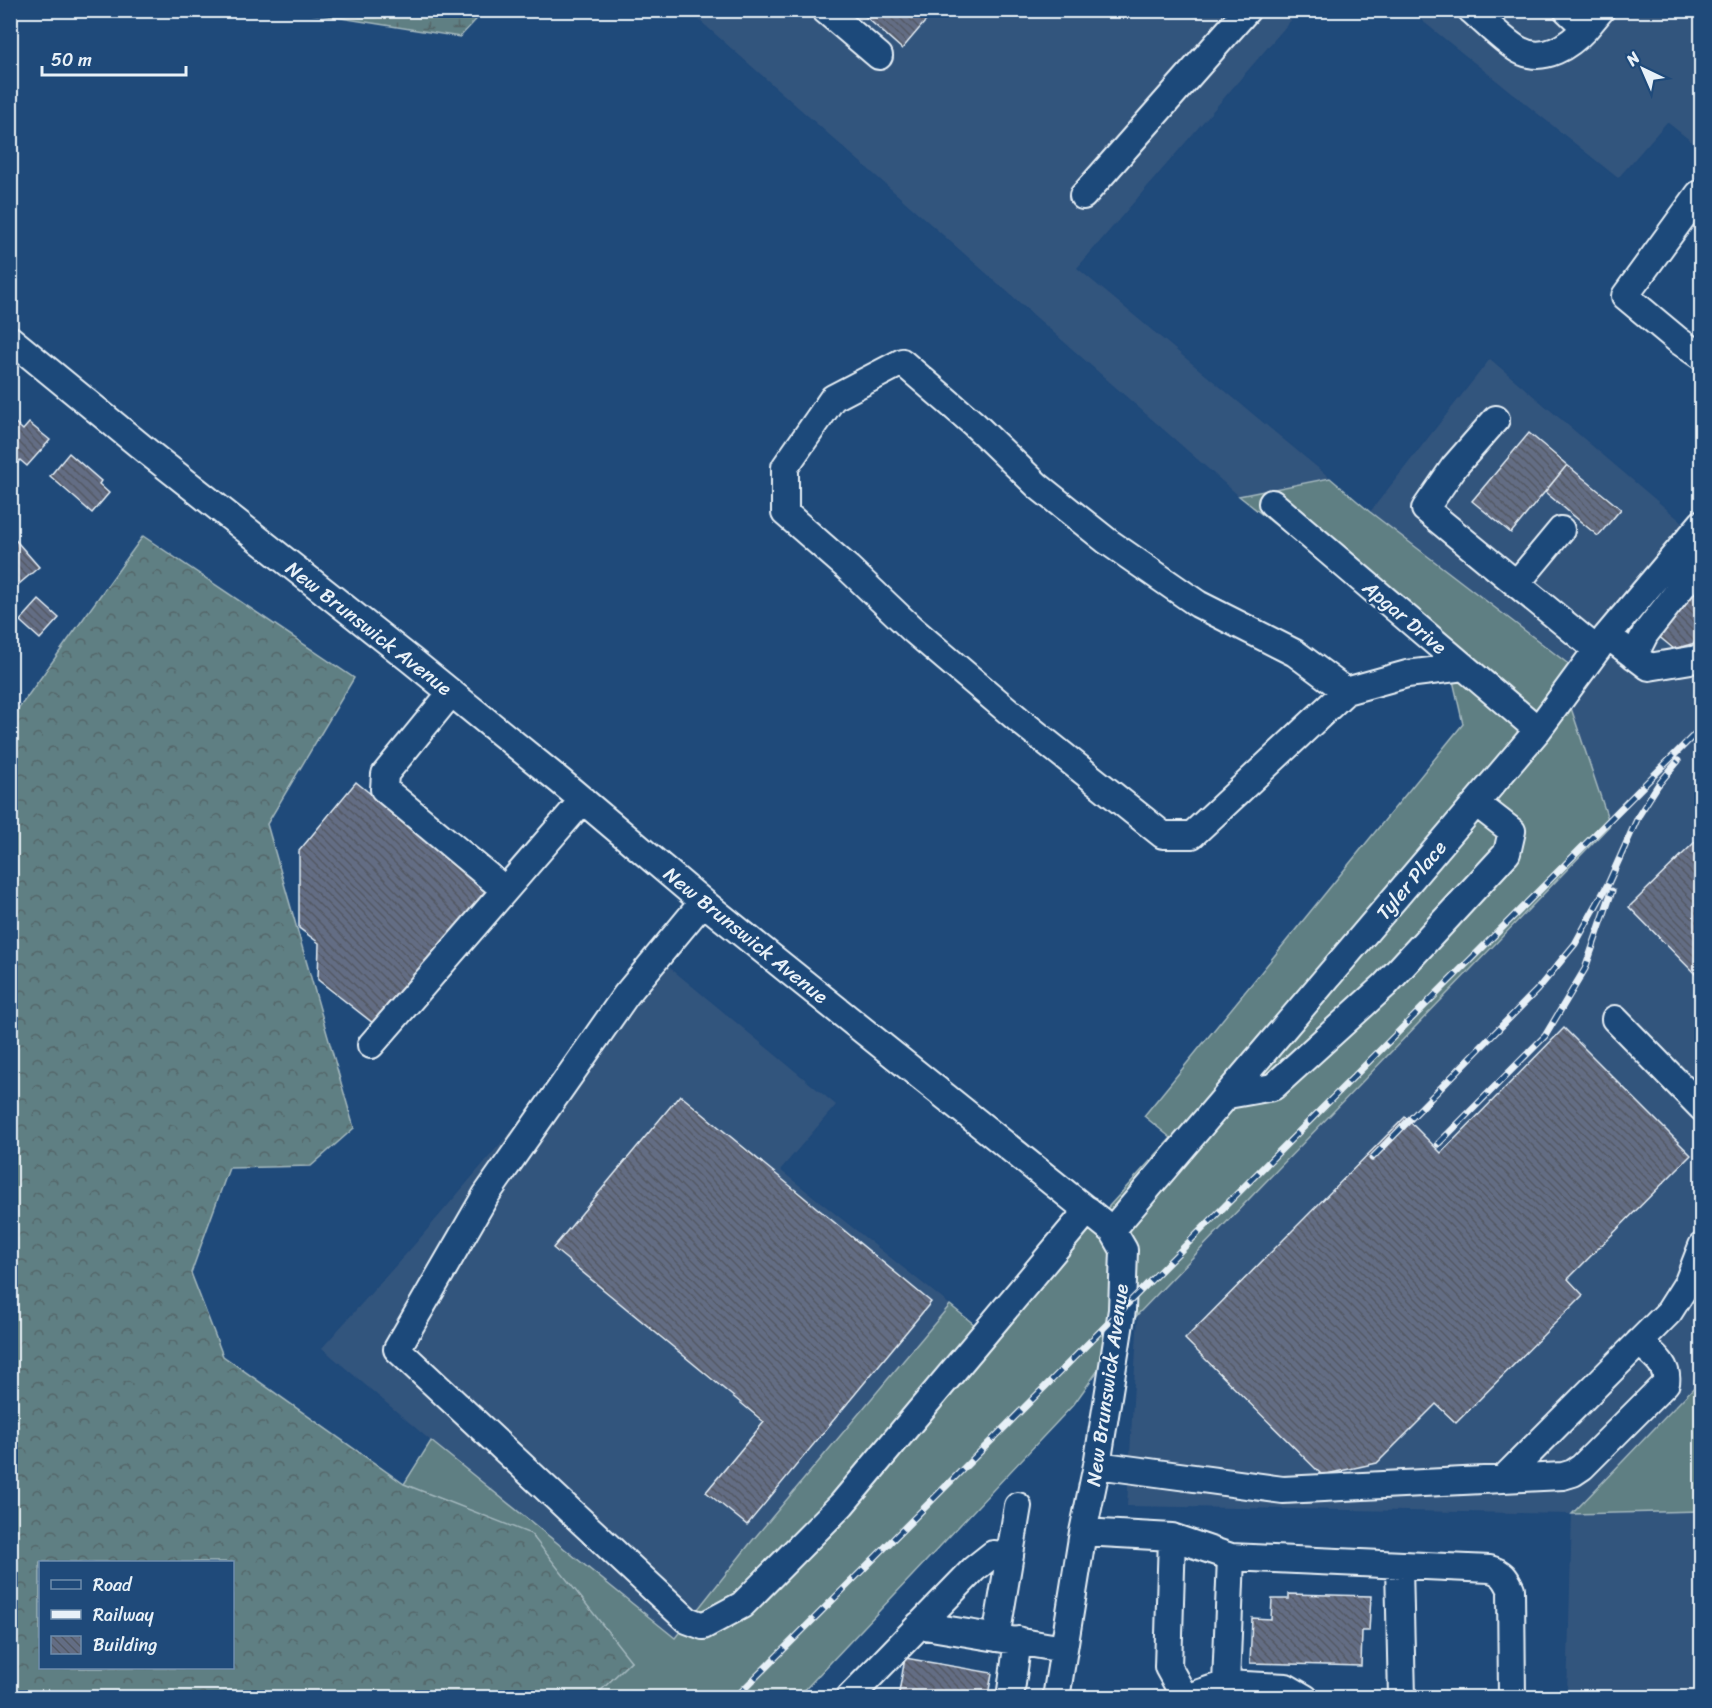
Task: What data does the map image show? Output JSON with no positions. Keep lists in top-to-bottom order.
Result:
{
  "streets": {
    "street": ["Apgar Drive", "New Brunswick Avenue", "Tyler Place"]
  },
  "crossings": [
    ["Apgar Drive", "Tyler Place"],
    ["New Brunswick Avenue", "Tyler Place"]
  ],
  "legend": ["Road", "Railway", "Building"],
  "scale_bar": "50 m",
  "north": "top left"
}
